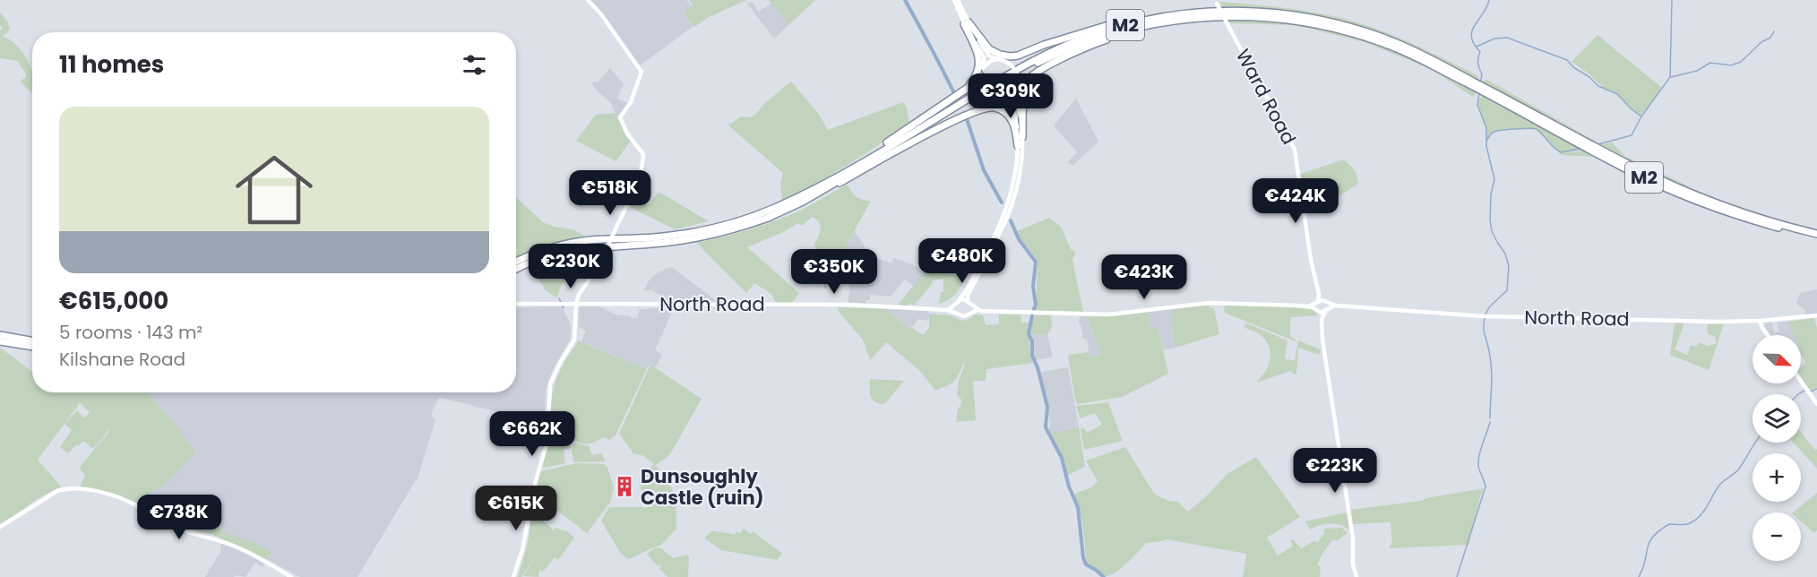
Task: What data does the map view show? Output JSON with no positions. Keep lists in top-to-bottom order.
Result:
{
  "streets": {
    "highway": ["M2"],
    "main road": ["Ward Road", "North Road"]
  },
  "places": {
    "building": ["Dunsoughly Castle (ruin)"]
  },
  "north": "bottom right",
  "page": {
    "heading": "11 homes",
    "price": [
      "€309K",
      "€518K",
      "€424K",
      "€480K",
      "€230K",
      "€350K",
      "€423K",
      "€662K",
      "€223K",
      "€615K",
      "€738K"
    ],
    "list": [
      {
        "name": "€615,000",
        "note": "5 rooms · 143 m² · Kilshane Road"
      }
    ],
    "map_buttons": ["+", "−"]
  }
}
